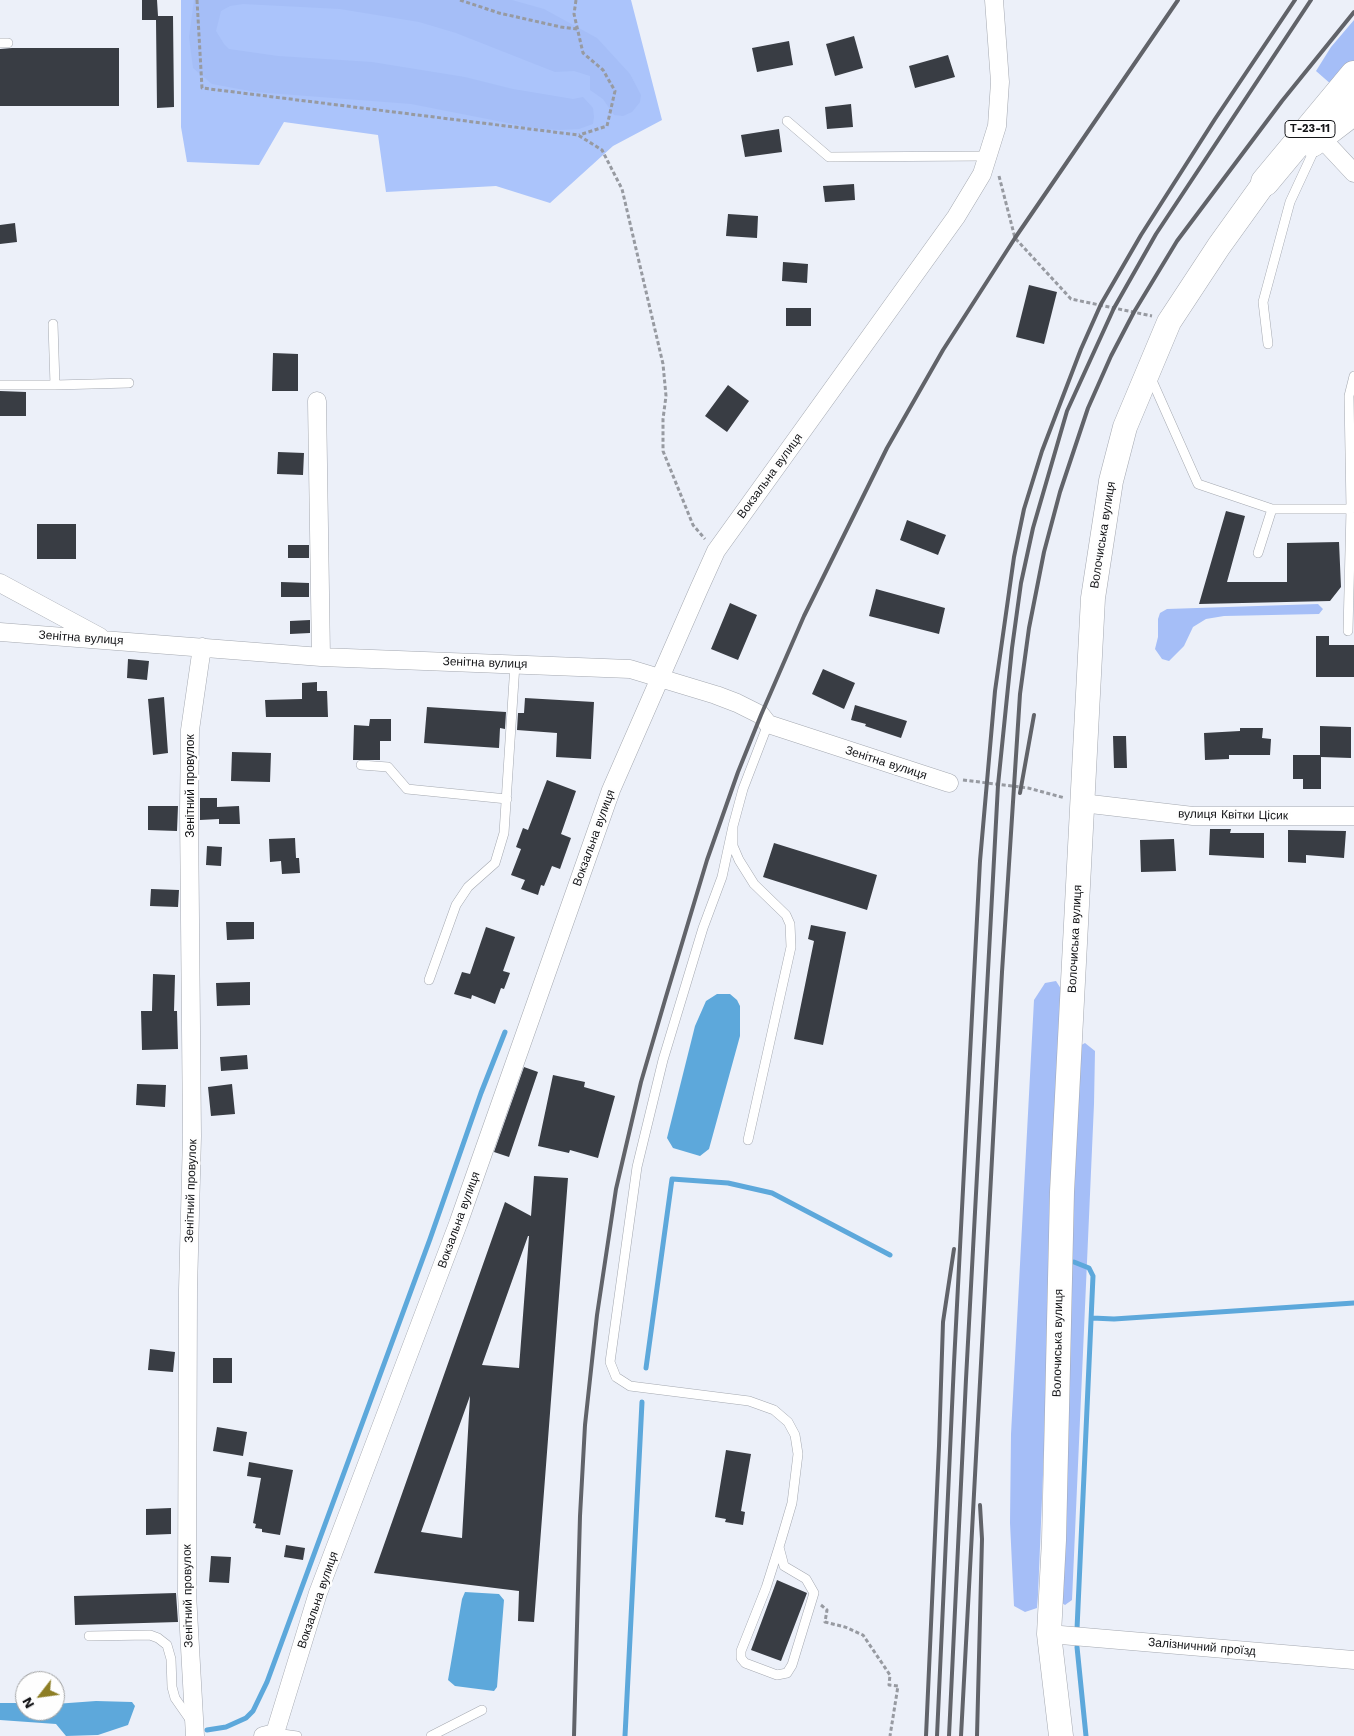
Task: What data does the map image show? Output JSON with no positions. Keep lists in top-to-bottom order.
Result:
{
  "streets": {
    "main road": ["Т-23-11", "Волочиська вулиця"],
    "street": [
      "Вокзальна вулиця",
      "Зенітна вулиця",
      "Зенітний провулок",
      "вулиця Квітки Цісик",
      "Залізничний проїзд"
    ]
  },
  "crossings": [
    ["Т-23-11", "Волочиська вулиця"],
    ["Вокзальна вулиця", "Зенітна вулиця"],
    ["Волочиська вулиця", "вулиця Квітки Цісик"],
    ["Волочиська вулиця", "Залізничний проїзд"],
    ["Зенітна вулиця", "Зенітний провулок"]
  ],
  "north": "bottom left"
}
